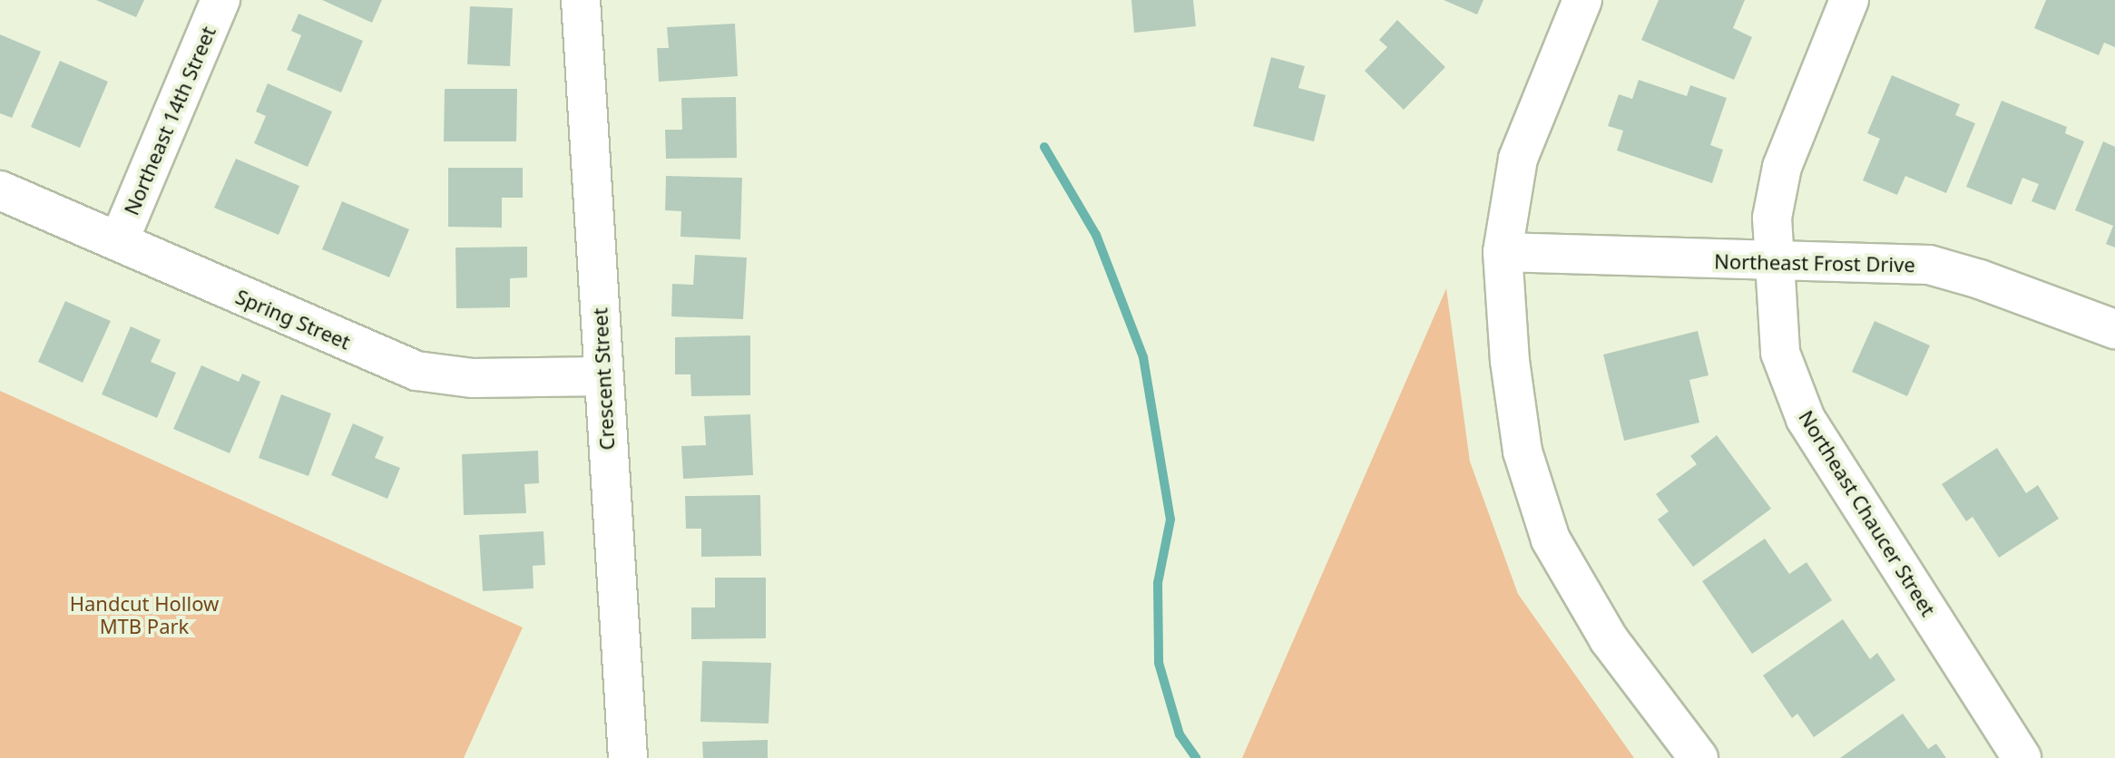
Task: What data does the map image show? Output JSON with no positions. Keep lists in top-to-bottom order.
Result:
{
  "streets": {
    "street": [
      "Northeast 14th Street",
      "Northeast Frost Drive",
      "Spring Street",
      "Crescent Street",
      "Northeast Chaucer Street"
    ]
  },
  "crossings": [
    ["Northeast 14th Street", "Spring Street"],
    ["Northeast Frost Drive", "Northeast Chaucer Street"],
    ["Spring Street", "Crescent Street"]
  ],
  "parks": ["Handcut Hollow MTB Park"]
}
